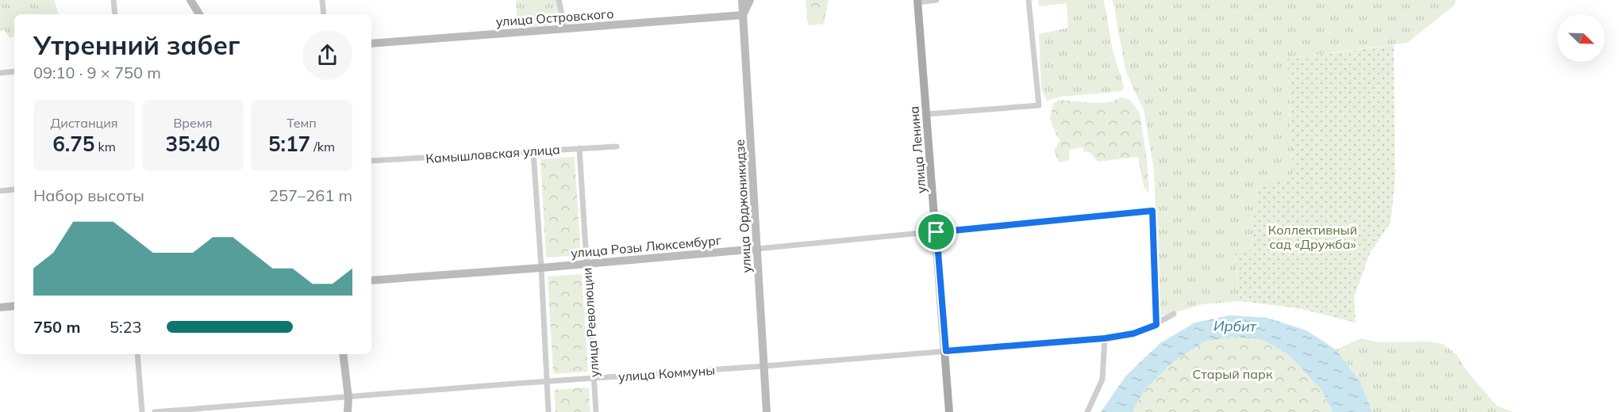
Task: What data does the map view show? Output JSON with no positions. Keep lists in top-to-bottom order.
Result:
{
  "streets": {
    "main road": ["улица Ленина"],
    "street": [
      "улица Островского",
      "Камышловская улица",
      "улица Орджоникидзе",
      "улица Розы Люксембург",
      "улица Революции",
      "улица Коммуны"
    ]
  },
  "crossings": [
    ["улица Островского", "улица Орджоникидзе"],
    ["улица Ленина", "улица Розы Люксембург"],
    ["улица Ленина", "улица Коммуны"],
    ["Камышловская улица", "улица Революции"],
    ["улица Орджоникидзе", "улица Розы Люксембург"],
    ["улица Орджоникидзе", "улица Коммуны"],
    ["улица Розы Люксембург", "улица Революции"],
    ["улица Розы Люксембург", "улица Коммуны"],
    ["улица Революции", "улица Коммуны"]
  ],
  "water": ["Ирбит"],
  "parks": ["Коллективный сад «Дружба»", "Старый парк"],
  "north": "bottom right",
  "page": {
    "heading": ["Утренний забег", "09:10 · 9 × 750 m"],
    "stats": [
      ["Дистанция", "6.75 km"],
      ["Время", "35:40"],
      ["Темп", "5:17 /km"]
    ],
    "chart": ["Набор высоты", "257–261 m"],
    "list": [
      {
        "name": "750 m",
        "note": "5:23"
      }
    ]
  }
}
